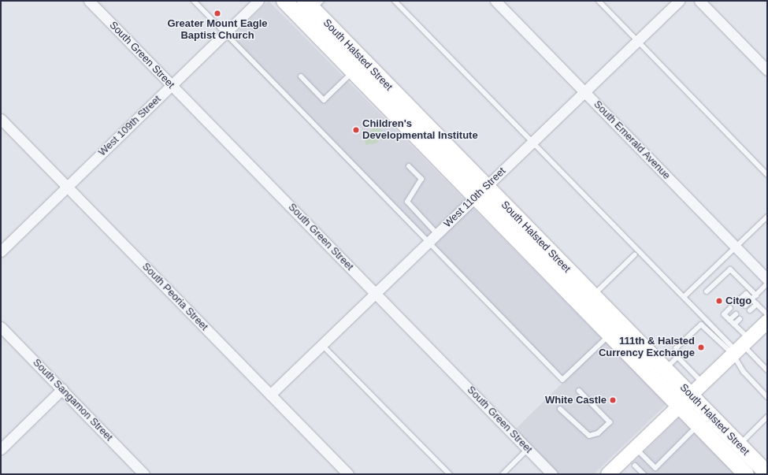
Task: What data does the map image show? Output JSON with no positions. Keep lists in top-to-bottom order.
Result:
{
  "streets": {
    "main road": ["South Halsted Street"],
    "street": [
      "South Green Street",
      "West 109th Street",
      "South Emerald Avenue",
      "West 110th Street",
      "South Peoria Street",
      "South Sangamon Street"
    ]
  },
  "crossings": [
    ["South Green Street", "West 109th Street"],
    ["South Green Street", "West 110th Street"],
    ["South Halsted Street", "West 110th Street"],
    ["West 109th Street", "South Peoria Street"],
    ["South Emerald Avenue", "West 110th Street"],
    ["West 110th Street", "South Peoria Street"]
  ],
  "places": [
    "Greater Mount Eagle Baptist Church",
    "Children's Developmental Institute",
    "Citgo",
    "111th & Halsted Currency Exchange",
    "White Castle"
  ]
}
